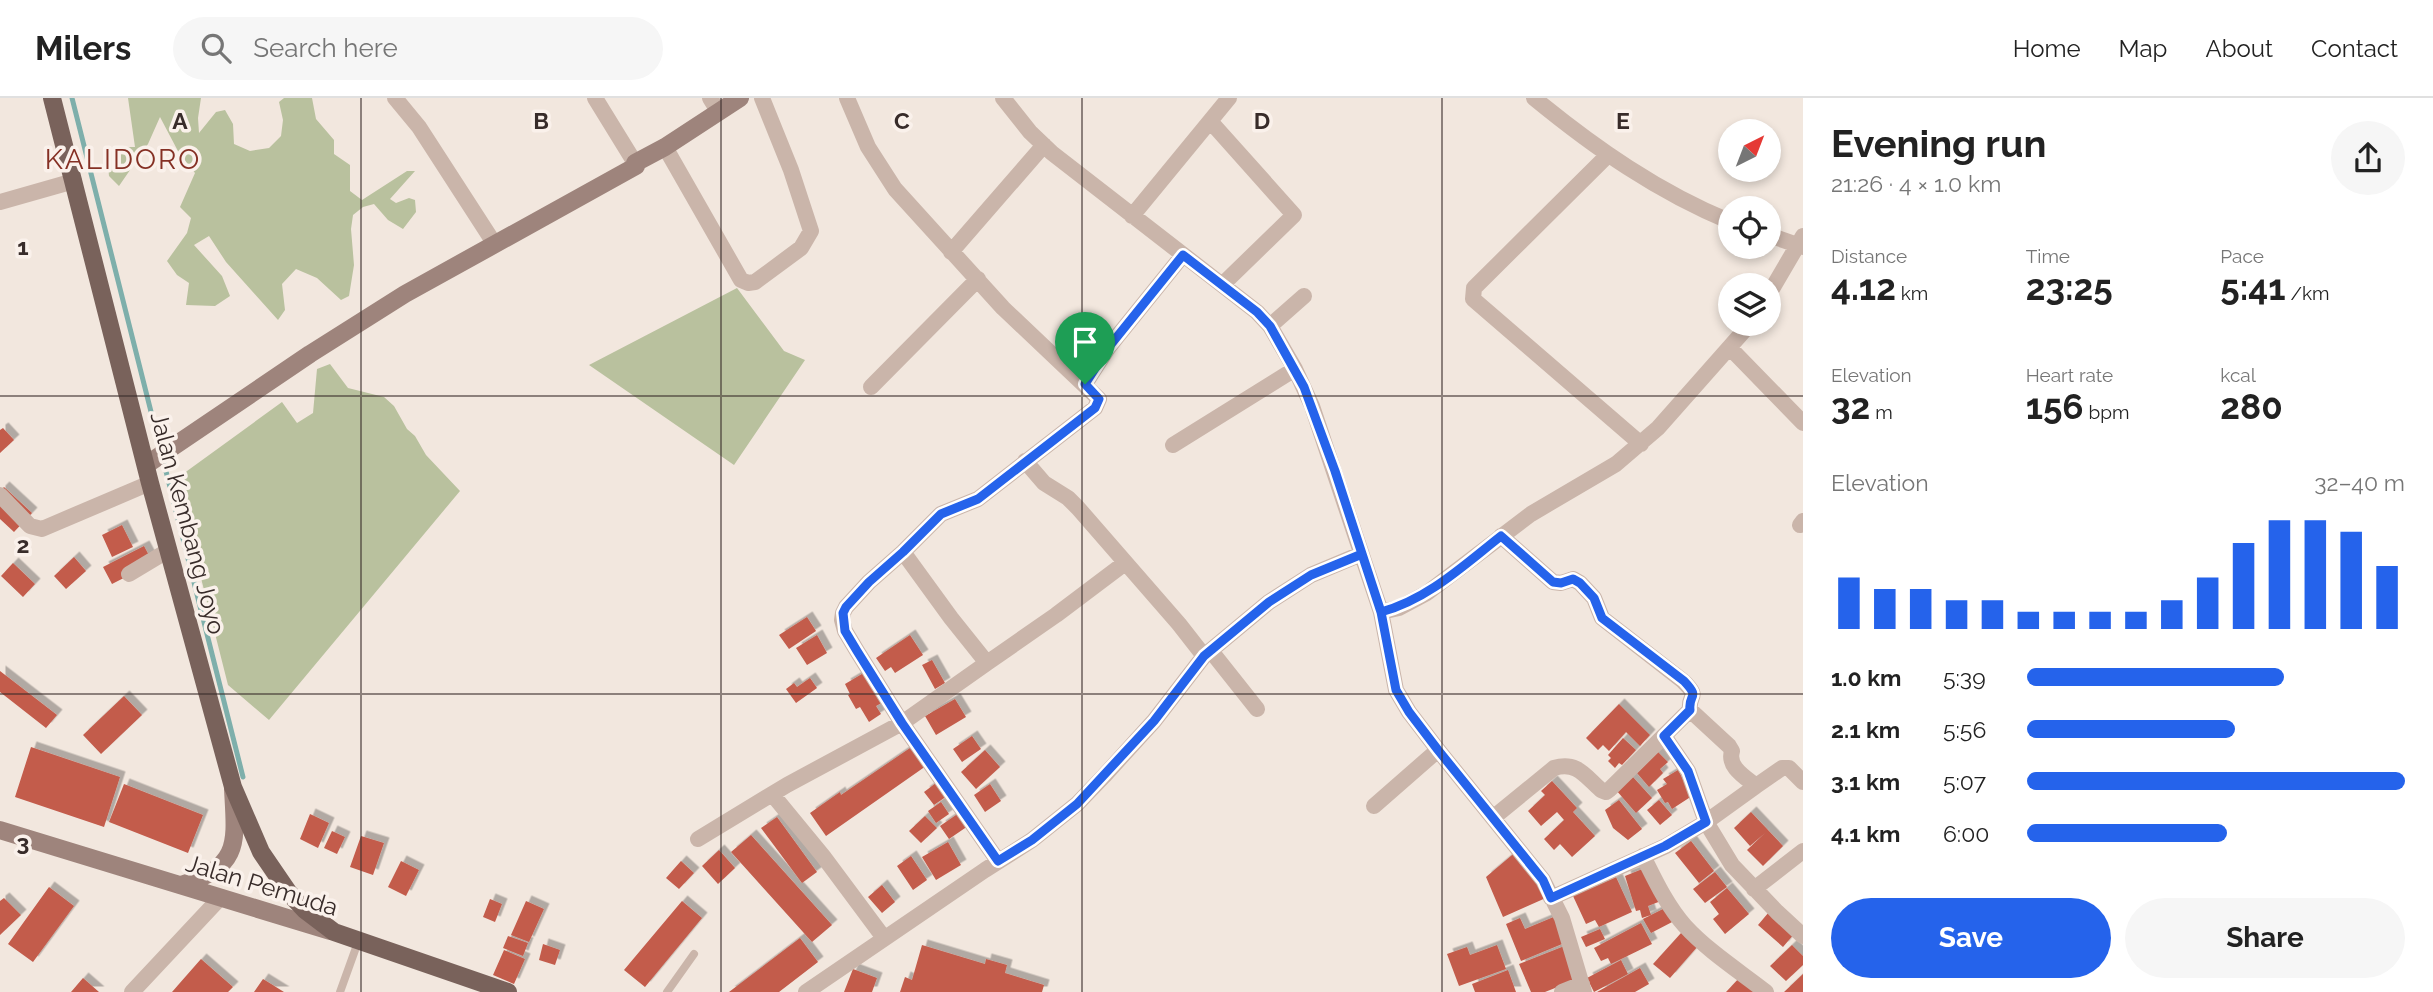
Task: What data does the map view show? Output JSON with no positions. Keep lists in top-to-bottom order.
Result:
{
  "streets": {
    "main road": ["Jalan Kembang Joyo", "Jalan Pemuda"]
  },
  "crossings": [
    ["Jalan Kembang Joyo", "Jalan Pemuda"]
  ],
  "districts": ["KALIDORO"],
  "north": "top right",
  "page": {
    "header": "Milers",
    "search": "Search here",
    "nav": [
      "Home",
      "Map",
      "About",
      "Contact"
    ],
    "heading": ["Evening run", "21:26 · 4 × 1.0 km"],
    "stats": [
      ["Distance", "4.12 km"],
      ["Time", "23:25"],
      ["Pace", "5:41 /km"],
      ["Elevation", "32 m"],
      ["Heart rate", "156 bpm"],
      ["kcal", "280"]
    ],
    "chart": ["Elevation", "32–40 m"],
    "list": [
      {
        "name": "1.0 km",
        "note": "5:39"
      },
      {
        "name": "2.1 km",
        "note": "5:56"
      },
      {
        "name": "3.1 km",
        "note": "5:07"
      },
      {
        "name": "4.1 km",
        "note": "6:00"
      }
    ],
    "buttons": ["Save", "Share"]
  },
  "grid": {
    "columns": [
      "A",
      "B",
      "C",
      "D",
      "E"
    ],
    "rows": ["1", "2", "3"]
  }
}
